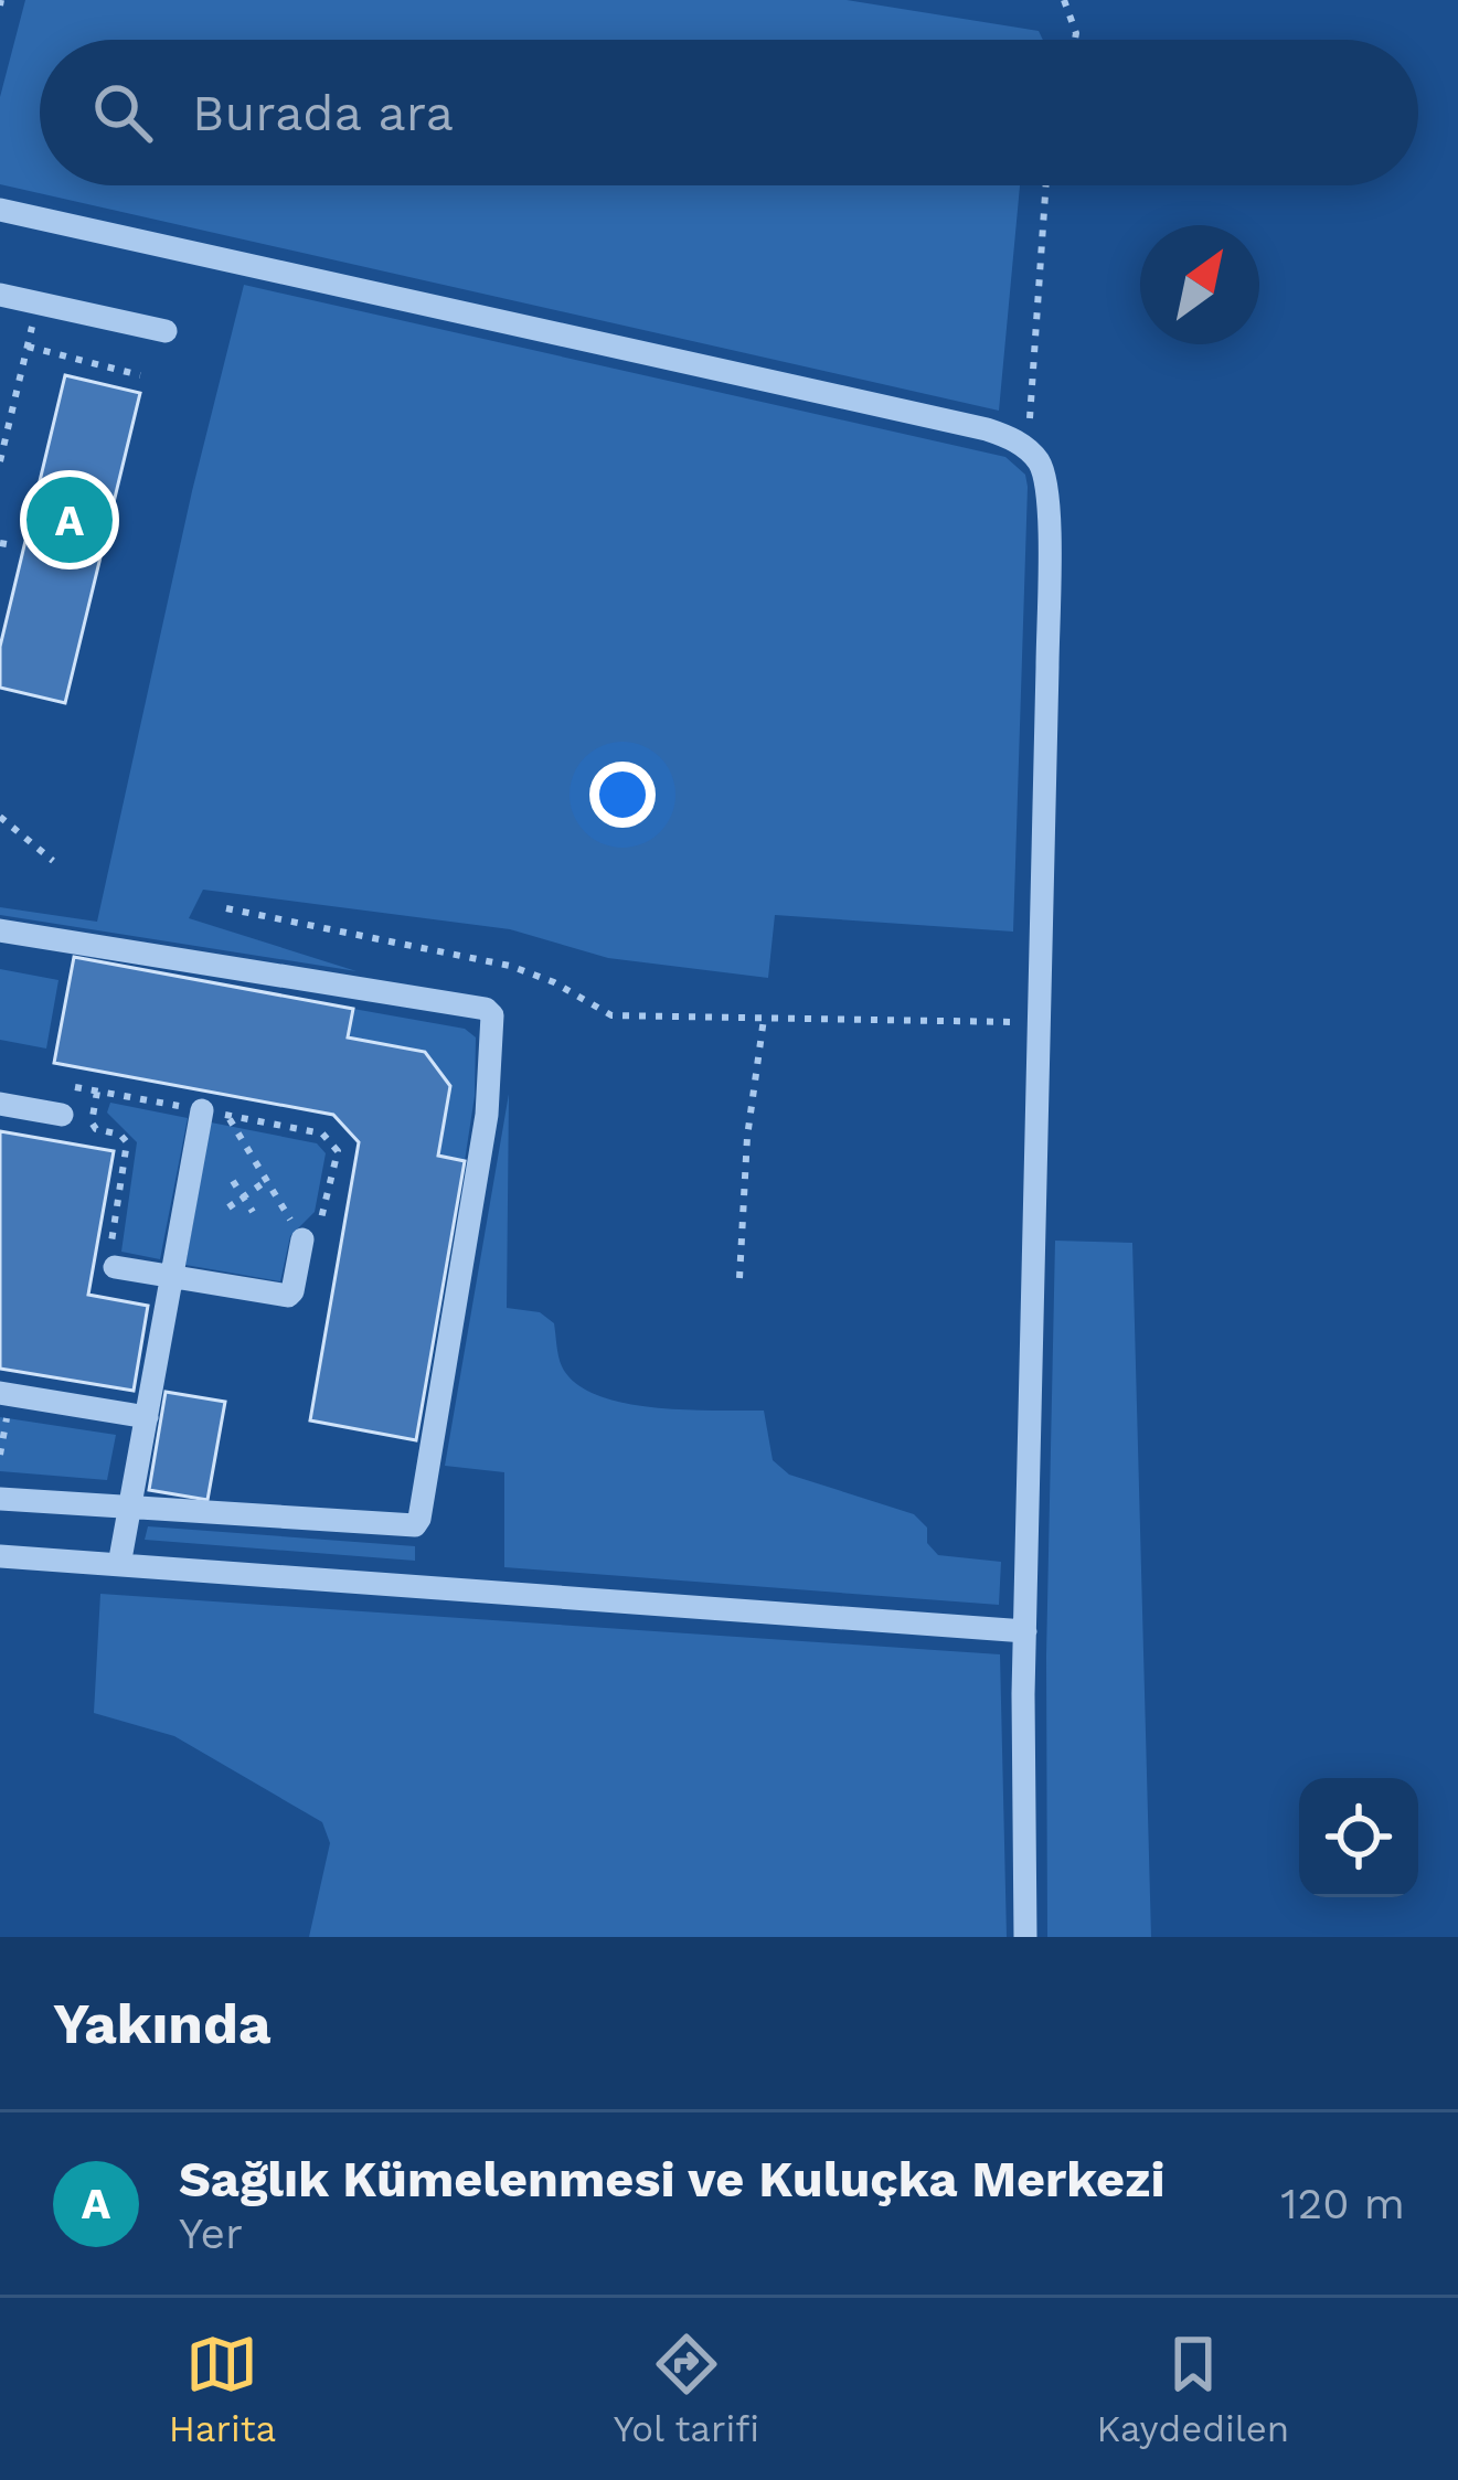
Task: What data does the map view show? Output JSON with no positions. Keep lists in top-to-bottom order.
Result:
{
  "north": "top right",
  "page": {
    "search": "Burada ara",
    "pins": "A",
    "heading": "Yakında",
    "list": [
      {
        "mark": "A",
        "name": "Sağlık Kümelenmesi ve Kuluçka Merkezi",
        "note": "Yer",
        "value": "120 m"
      }
    ],
    "nav": ["Harita", "Yol tarifi", "Kaydedilen"]
  }
}
